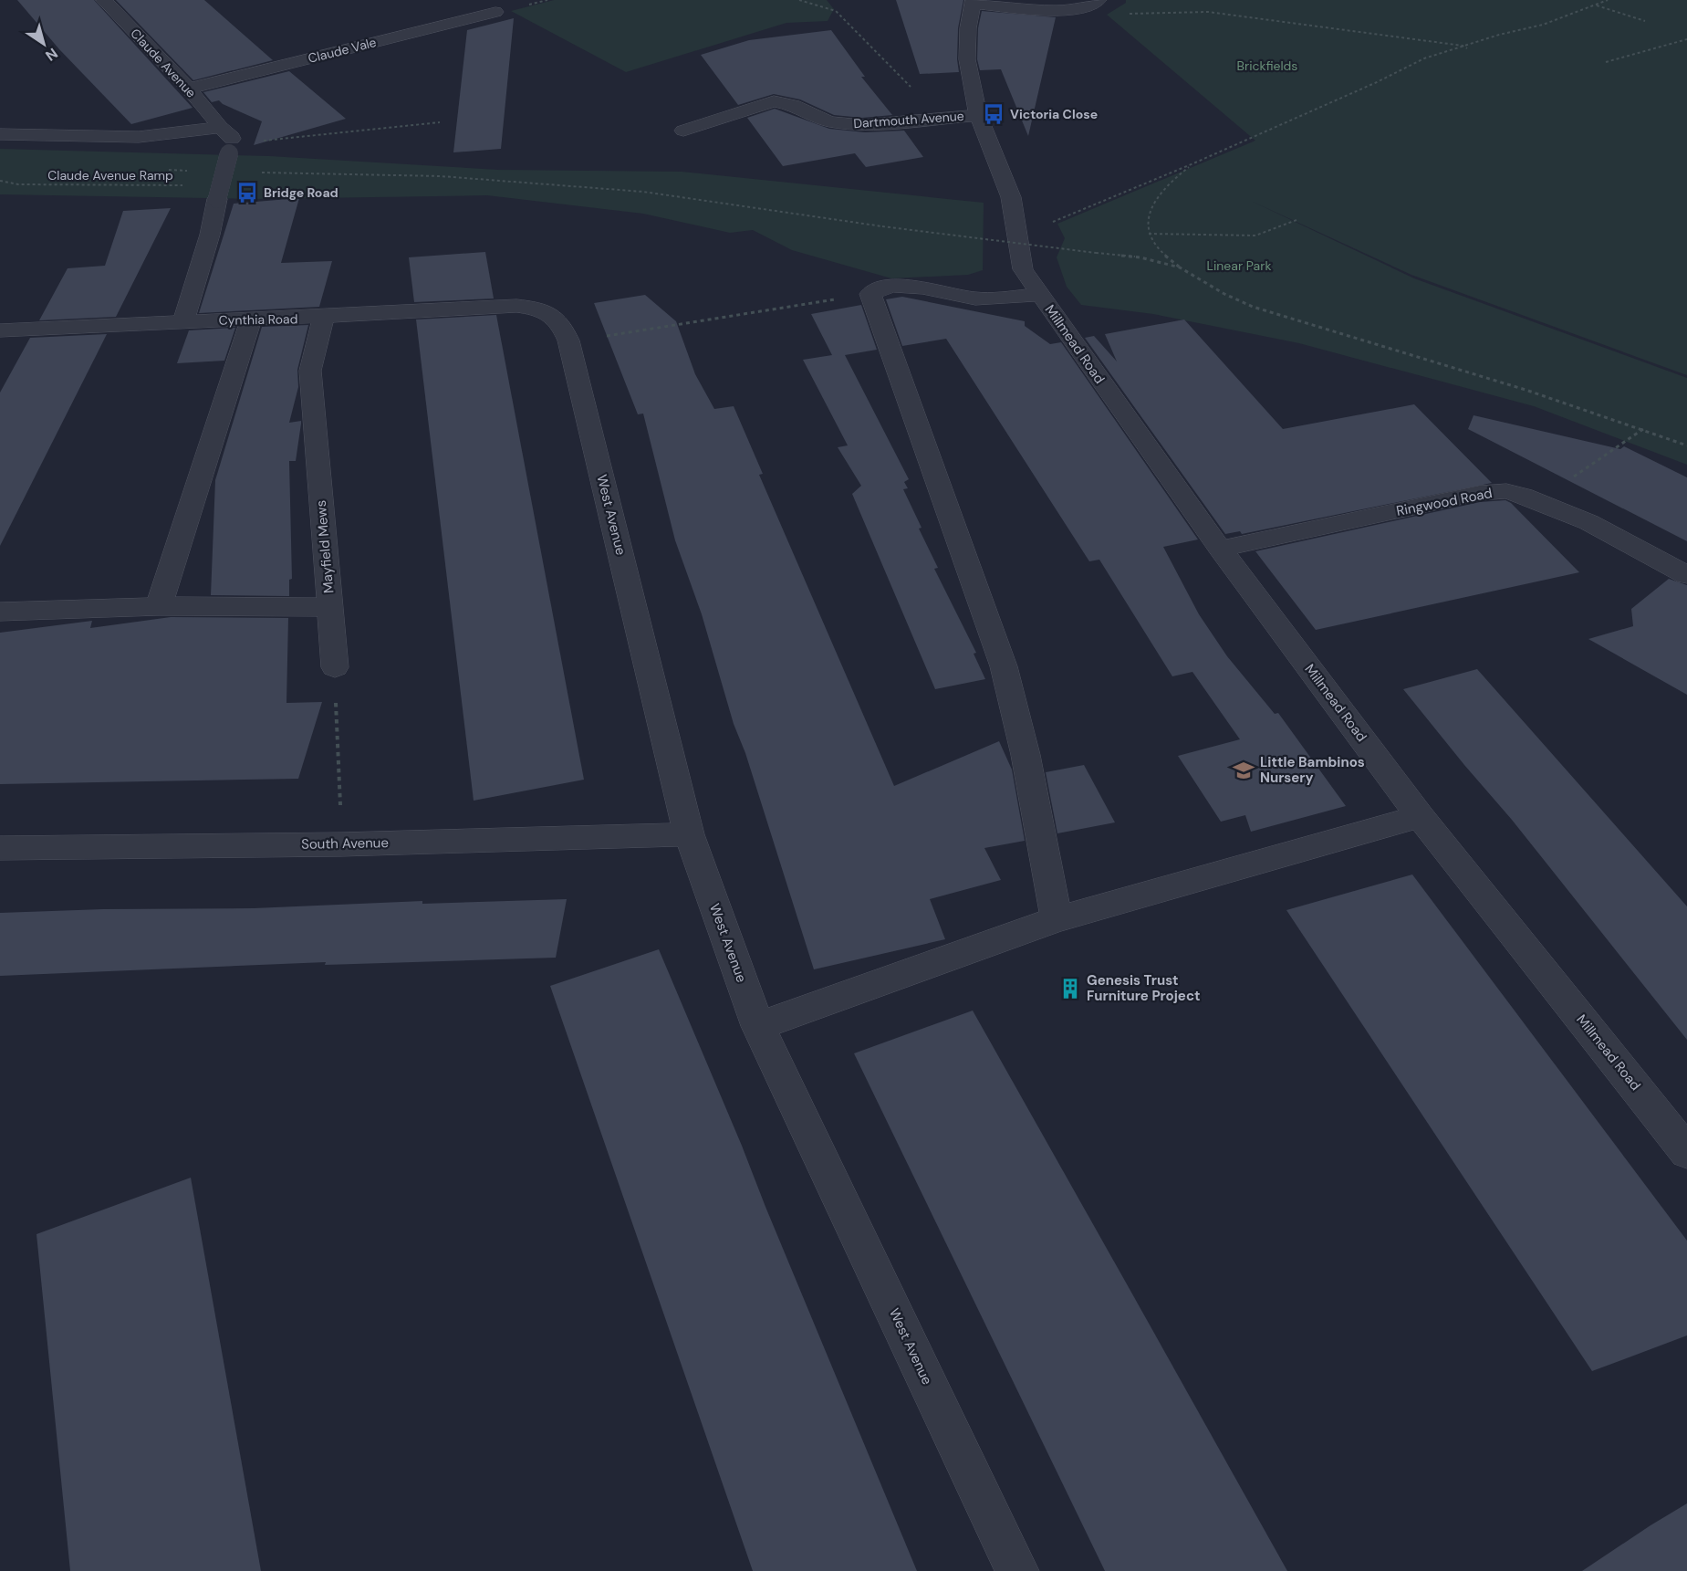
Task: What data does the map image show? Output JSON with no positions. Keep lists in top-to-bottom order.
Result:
{
  "streets": {
    "street": [
      "Claude Vale",
      "Claude Avenue",
      "Dartmouth Avenue",
      "Cynthia Road",
      "Millmead Road",
      "Ringwood Road",
      "West Avenue",
      "Mayfield Mews",
      "South Avenue"
    ],
    "path": ["Claude Avenue Ramp"]
  },
  "crossings": [
    ["Claude Vale", "Claude Avenue"],
    ["Dartmouth Avenue", "Millmead Road"],
    ["Cynthia Road", "West Avenue"],
    ["Cynthia Road", "Mayfield Mews"],
    ["Millmead Road", "Ringwood Road"],
    ["West Avenue", "South Avenue"]
  ],
  "parks": ["Brickfields", "Linear Park"],
  "places": {
    "bus stop": ["Victoria Close", "Bridge Road"],
    "school or university": ["Little Bambinos Nursery"],
    "building": ["Genesis Trust Furniture Project"]
  },
  "north": "bottom right"
}
